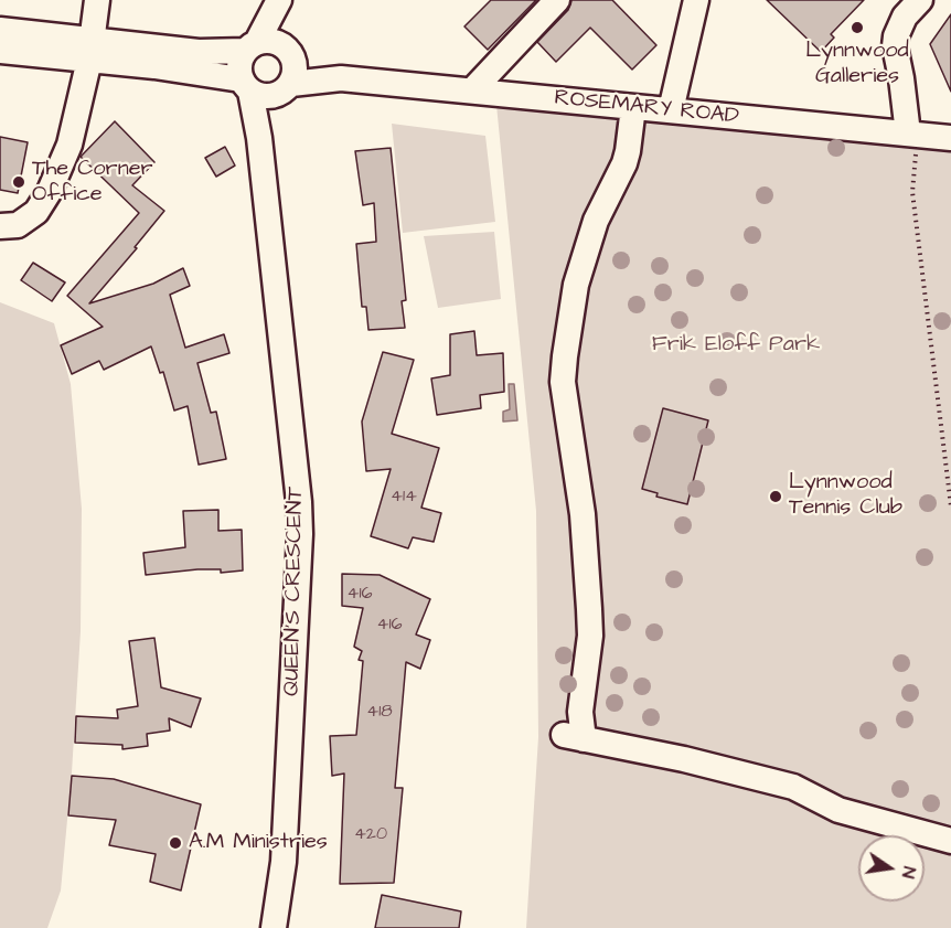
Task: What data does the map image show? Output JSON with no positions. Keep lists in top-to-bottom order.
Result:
{
  "streets": {
    "street": ["ROSEMARY ROAD", "QUEEN'S CRESCENT"]
  },
  "crossings": [
    ["ROSEMARY ROAD", "QUEEN'S CRESCENT"]
  ],
  "parks": ["Frik Eloff Park"],
  "places": [
    "Lynnwood Galleries",
    "The Corner Office",
    "Lynnwood Tennis Club",
    "A.M Ministries"
  ],
  "house_numbers": [
    "414",
    "416",
    "416",
    "418",
    "420"
  ],
  "north": "right"
}
